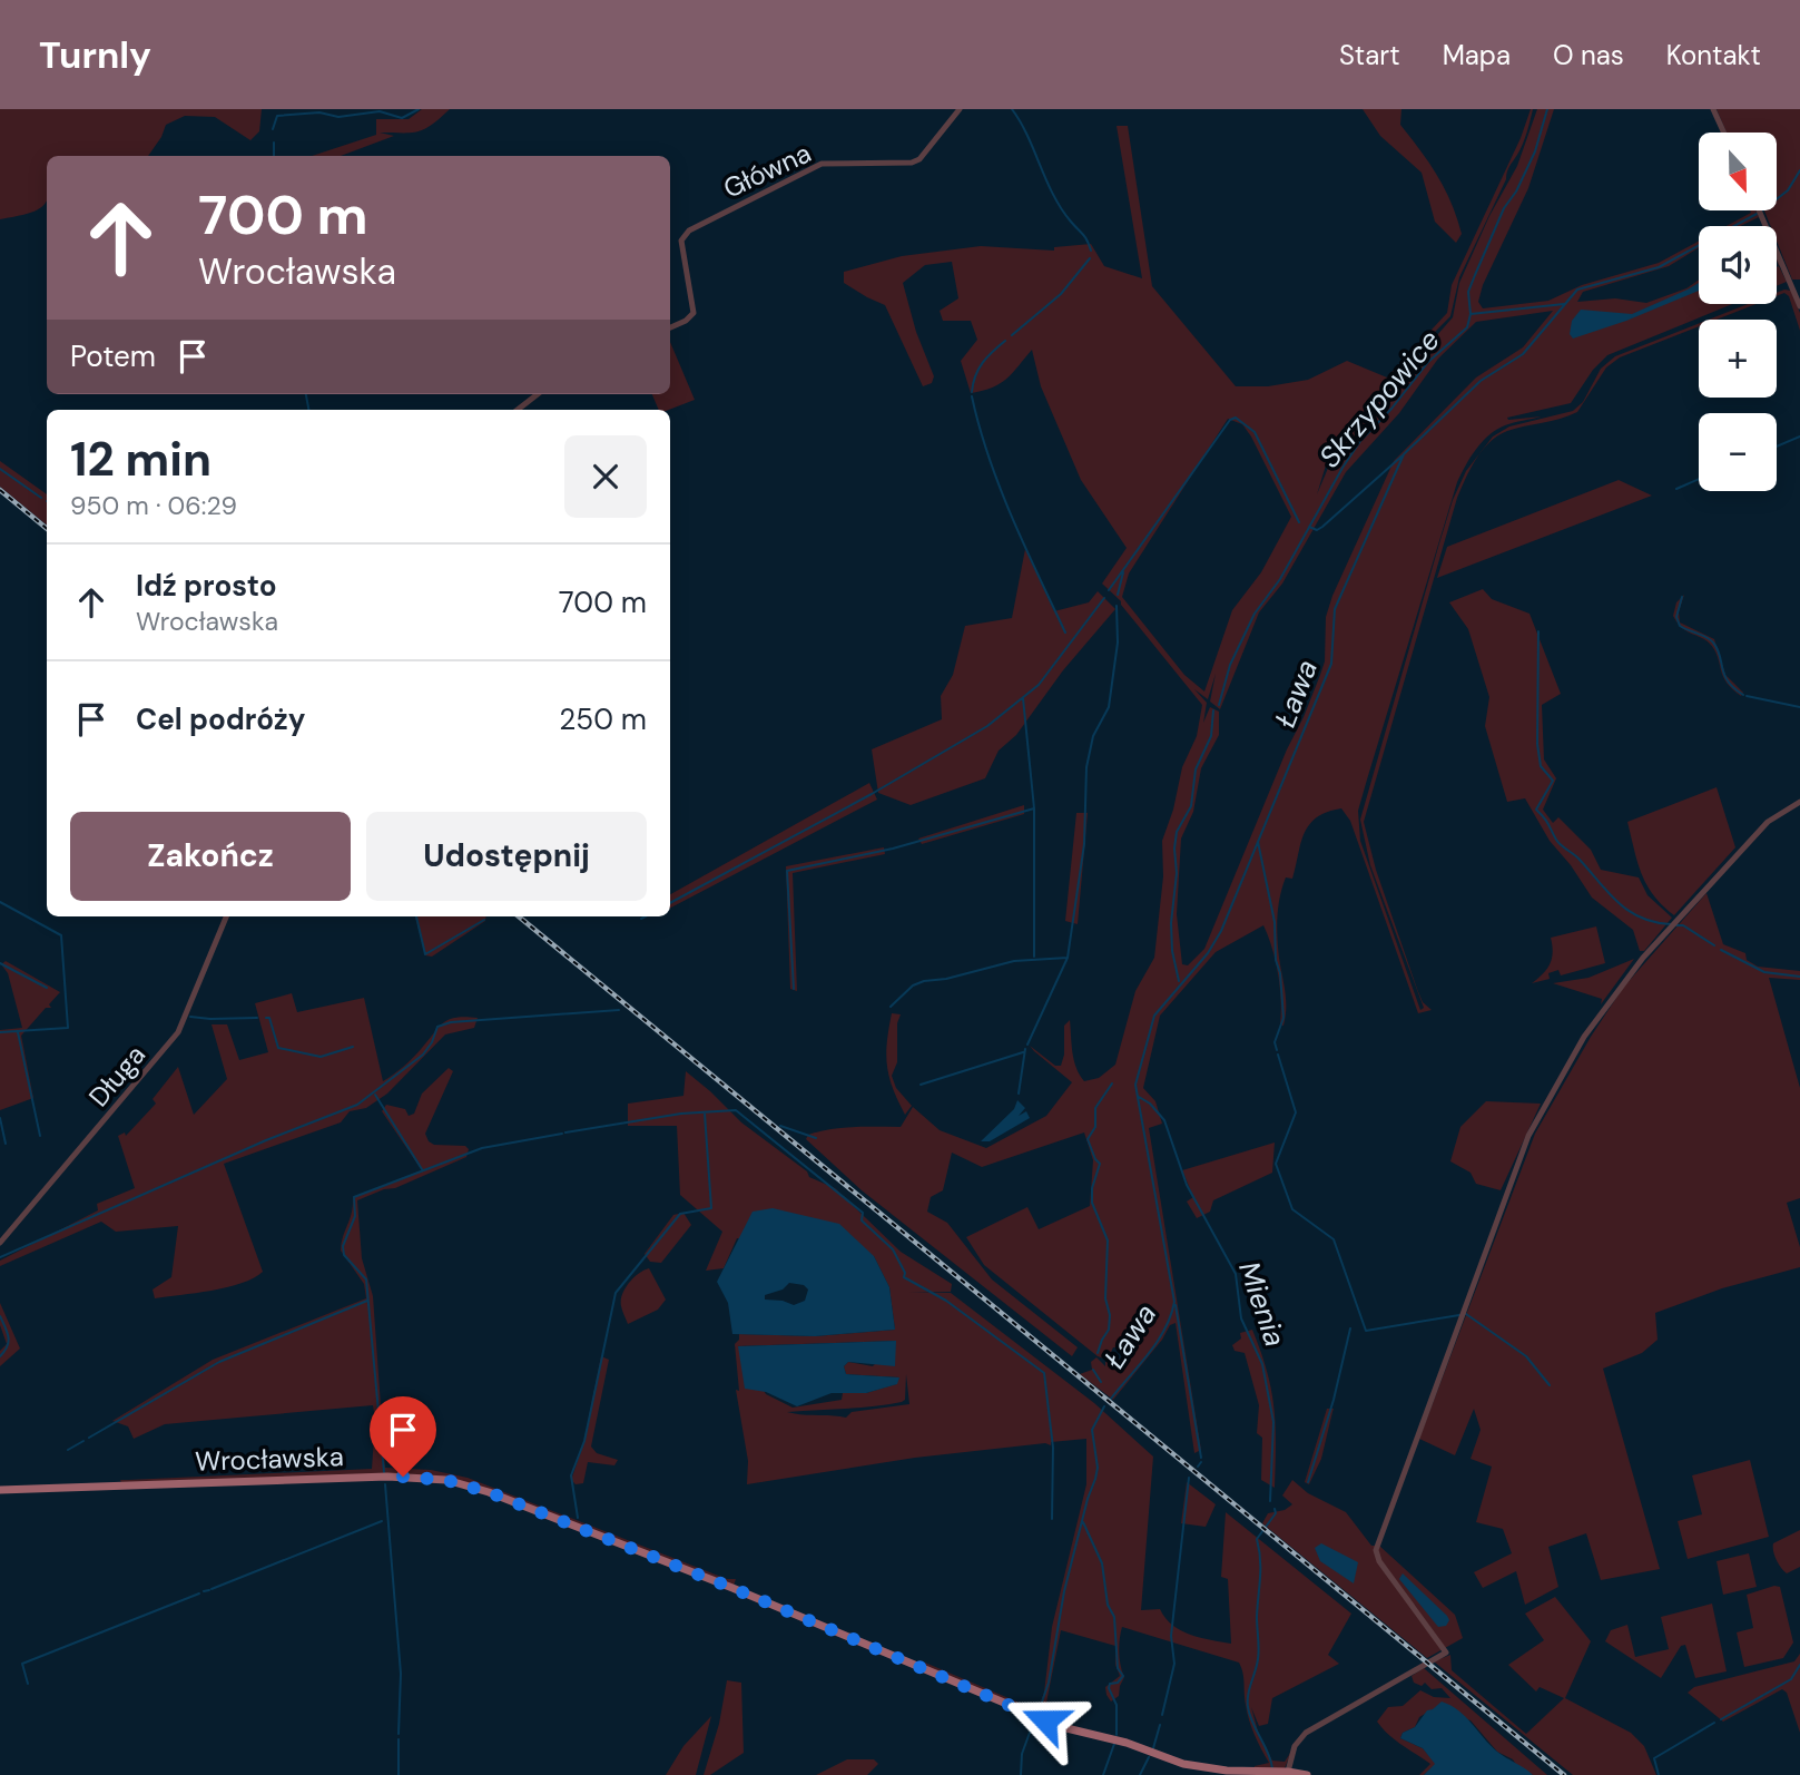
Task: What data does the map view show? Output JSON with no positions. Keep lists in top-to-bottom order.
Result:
{
  "streets": {
    "main road": ["Wrocławska"],
    "street": ["Główna", "Długa"]
  },
  "water": ["Skrzypowice", "Ława", "Mienia"],
  "north": "bottom",
  "page": {
    "header": "Turnly",
    "nav": [
      "Start",
      "Mapa",
      "O nas",
      "Kontakt"
    ],
    "map_buttons": ["+", "−"],
    "turn": ["700 m", "Wrocławska"],
    "then": "Potem",
    "heading": ["12 min", "950 m · 06:29"],
    "list": [
      {
        "name": "Idź prosto",
        "note": "Wrocławska",
        "value": "700 m"
      },
      {
        "name": "Cel podróży",
        "value": "250 m"
      }
    ],
    "buttons": ["Zakończ", "Udostępnij"]
  }
}
